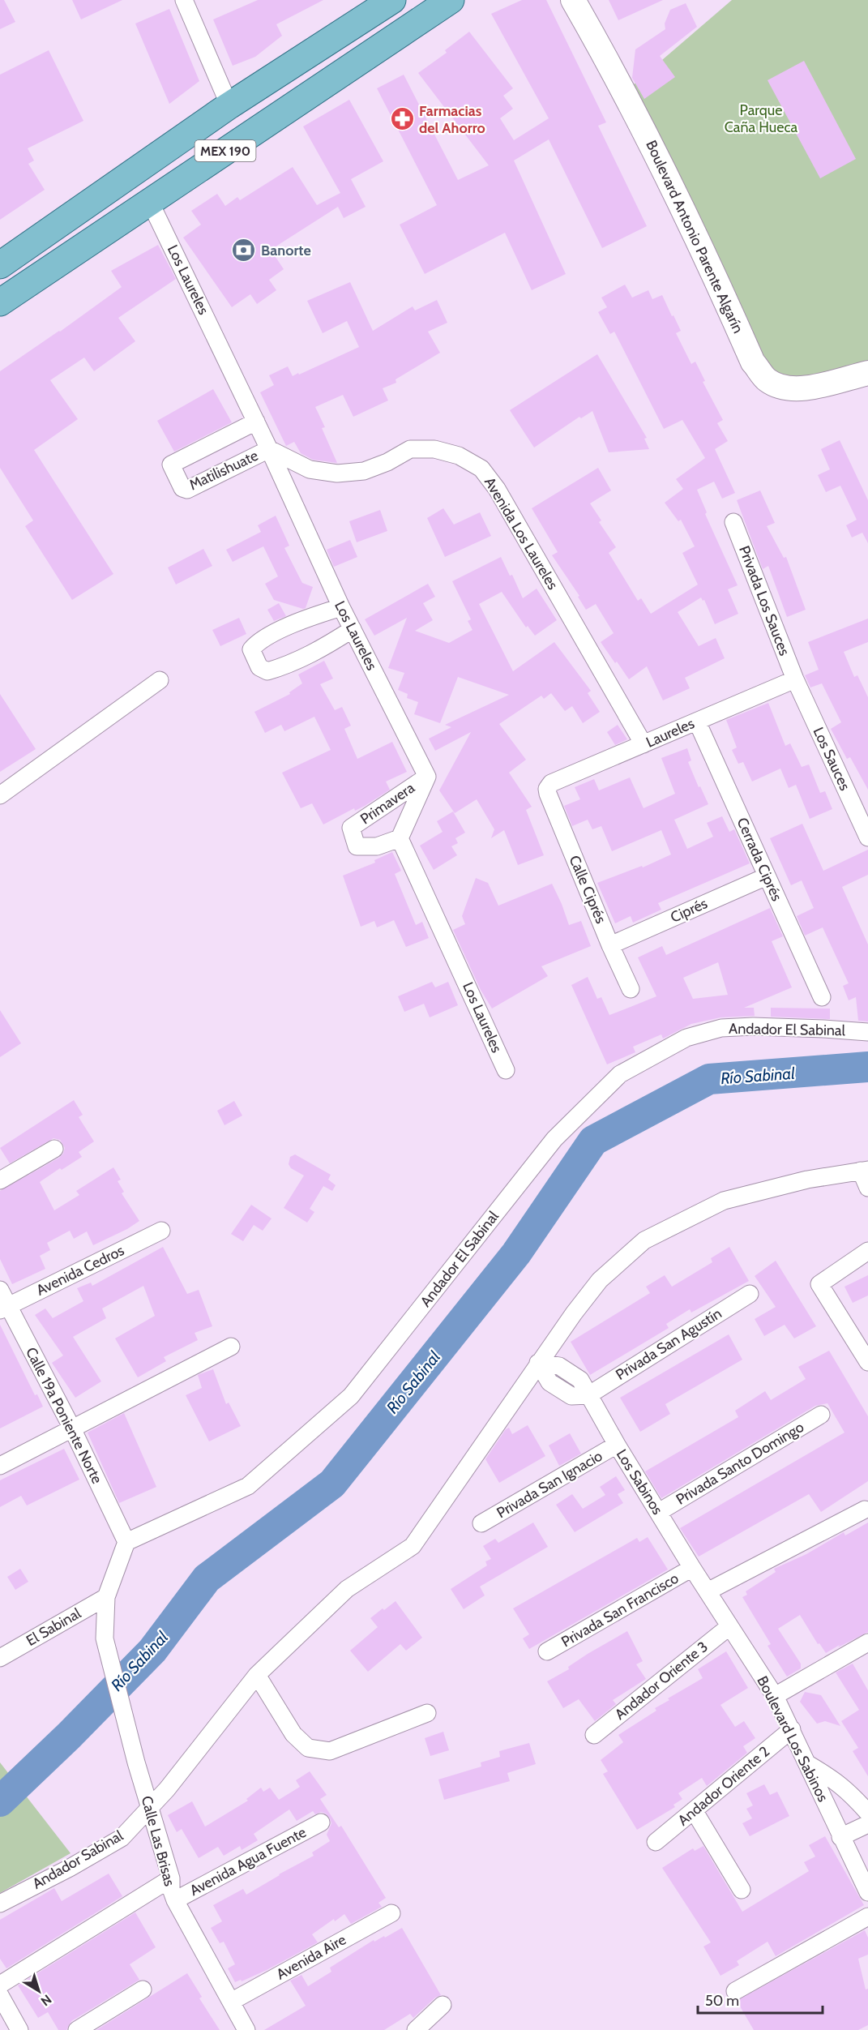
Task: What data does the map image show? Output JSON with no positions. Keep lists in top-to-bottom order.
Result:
{
  "streets": {
    "main road": ["MEX 190", "Boulevard Antonio Parente Algarín"],
    "street": [
      "Los Laureles",
      "Matilishuate",
      "Avenida Los Laureles",
      "Privada Los Sauces",
      "Laureles",
      "Los Sauces",
      "Primavera",
      "Cerrada Ciprés",
      "Calle Ciprés",
      "Ciprés",
      "Andador El Sabinal",
      "Avenida Cedros",
      "Privada San Agustín",
      "Calle 19a Poniente Norte",
      "Privada Santo Domingo",
      "Los Sabinos",
      "Privada San Ignacio",
      "Privada San Francisco",
      "El Sabinal",
      "Andador Oriente 3",
      "Boulevard Los Sabinos",
      "Andador Oriente 2",
      "Calle Las Brisas",
      "Andador Sabinal",
      "Avenida Agua Fuente",
      "Avenida Aire"
    ]
  },
  "crossings": [
    ["MEX 190", "Los Laureles"],
    ["Los Laureles", "Matilishuate"],
    ["Los Laureles", "Avenida Los Laureles"],
    ["Los Laureles", "Primavera"],
    ["Matilishuate", "Avenida Los Laureles"],
    ["Avenida Los Laureles", "Laureles"],
    ["Privada Los Sauces", "Laureles"],
    ["Privada Los Sauces", "Los Sauces"],
    ["Laureles", "Los Sauces"],
    ["Laureles", "Cerrada Ciprés"],
    ["Laureles", "Calle Ciprés"],
    ["Cerrada Ciprés", "Ciprés"],
    ["Calle Ciprés", "Ciprés"],
    ["Andador El Sabinal", "Calle 19a Poniente Norte"],
    ["Avenida Cedros", "Calle 19a Poniente Norte"],
    ["Privada San Agustín", "Los Sabinos"],
    ["Privada Santo Domingo", "Los Sabinos"],
    ["Los Sabinos", "Privada San Ignacio"],
    ["Los Sabinos", "Privada San Francisco"],
    ["Los Sabinos", "Boulevard Los Sabinos"],
    ["Los Sabinos", "Andador Sabinal"],
    ["El Sabinal", "Calle Las Brisas"],
    ["Andador Oriente 3", "Boulevard Los Sabinos"],
    ["Boulevard Los Sabinos", "Andador Oriente 2"],
    ["Calle Las Brisas", "Andador Sabinal"],
    ["Calle Las Brisas", "Avenida Agua Fuente"],
    ["Calle Las Brisas", "Avenida Aire"]
  ],
  "water": ["Río Sabinal"],
  "parks": ["Parque Caña Hueca"],
  "places": {
    "pharmacy": ["Farmacias del Ahorro"],
    "bank": ["Banorte"]
  },
  "scale_bar": "50 m",
  "north": "bottom right"
}
